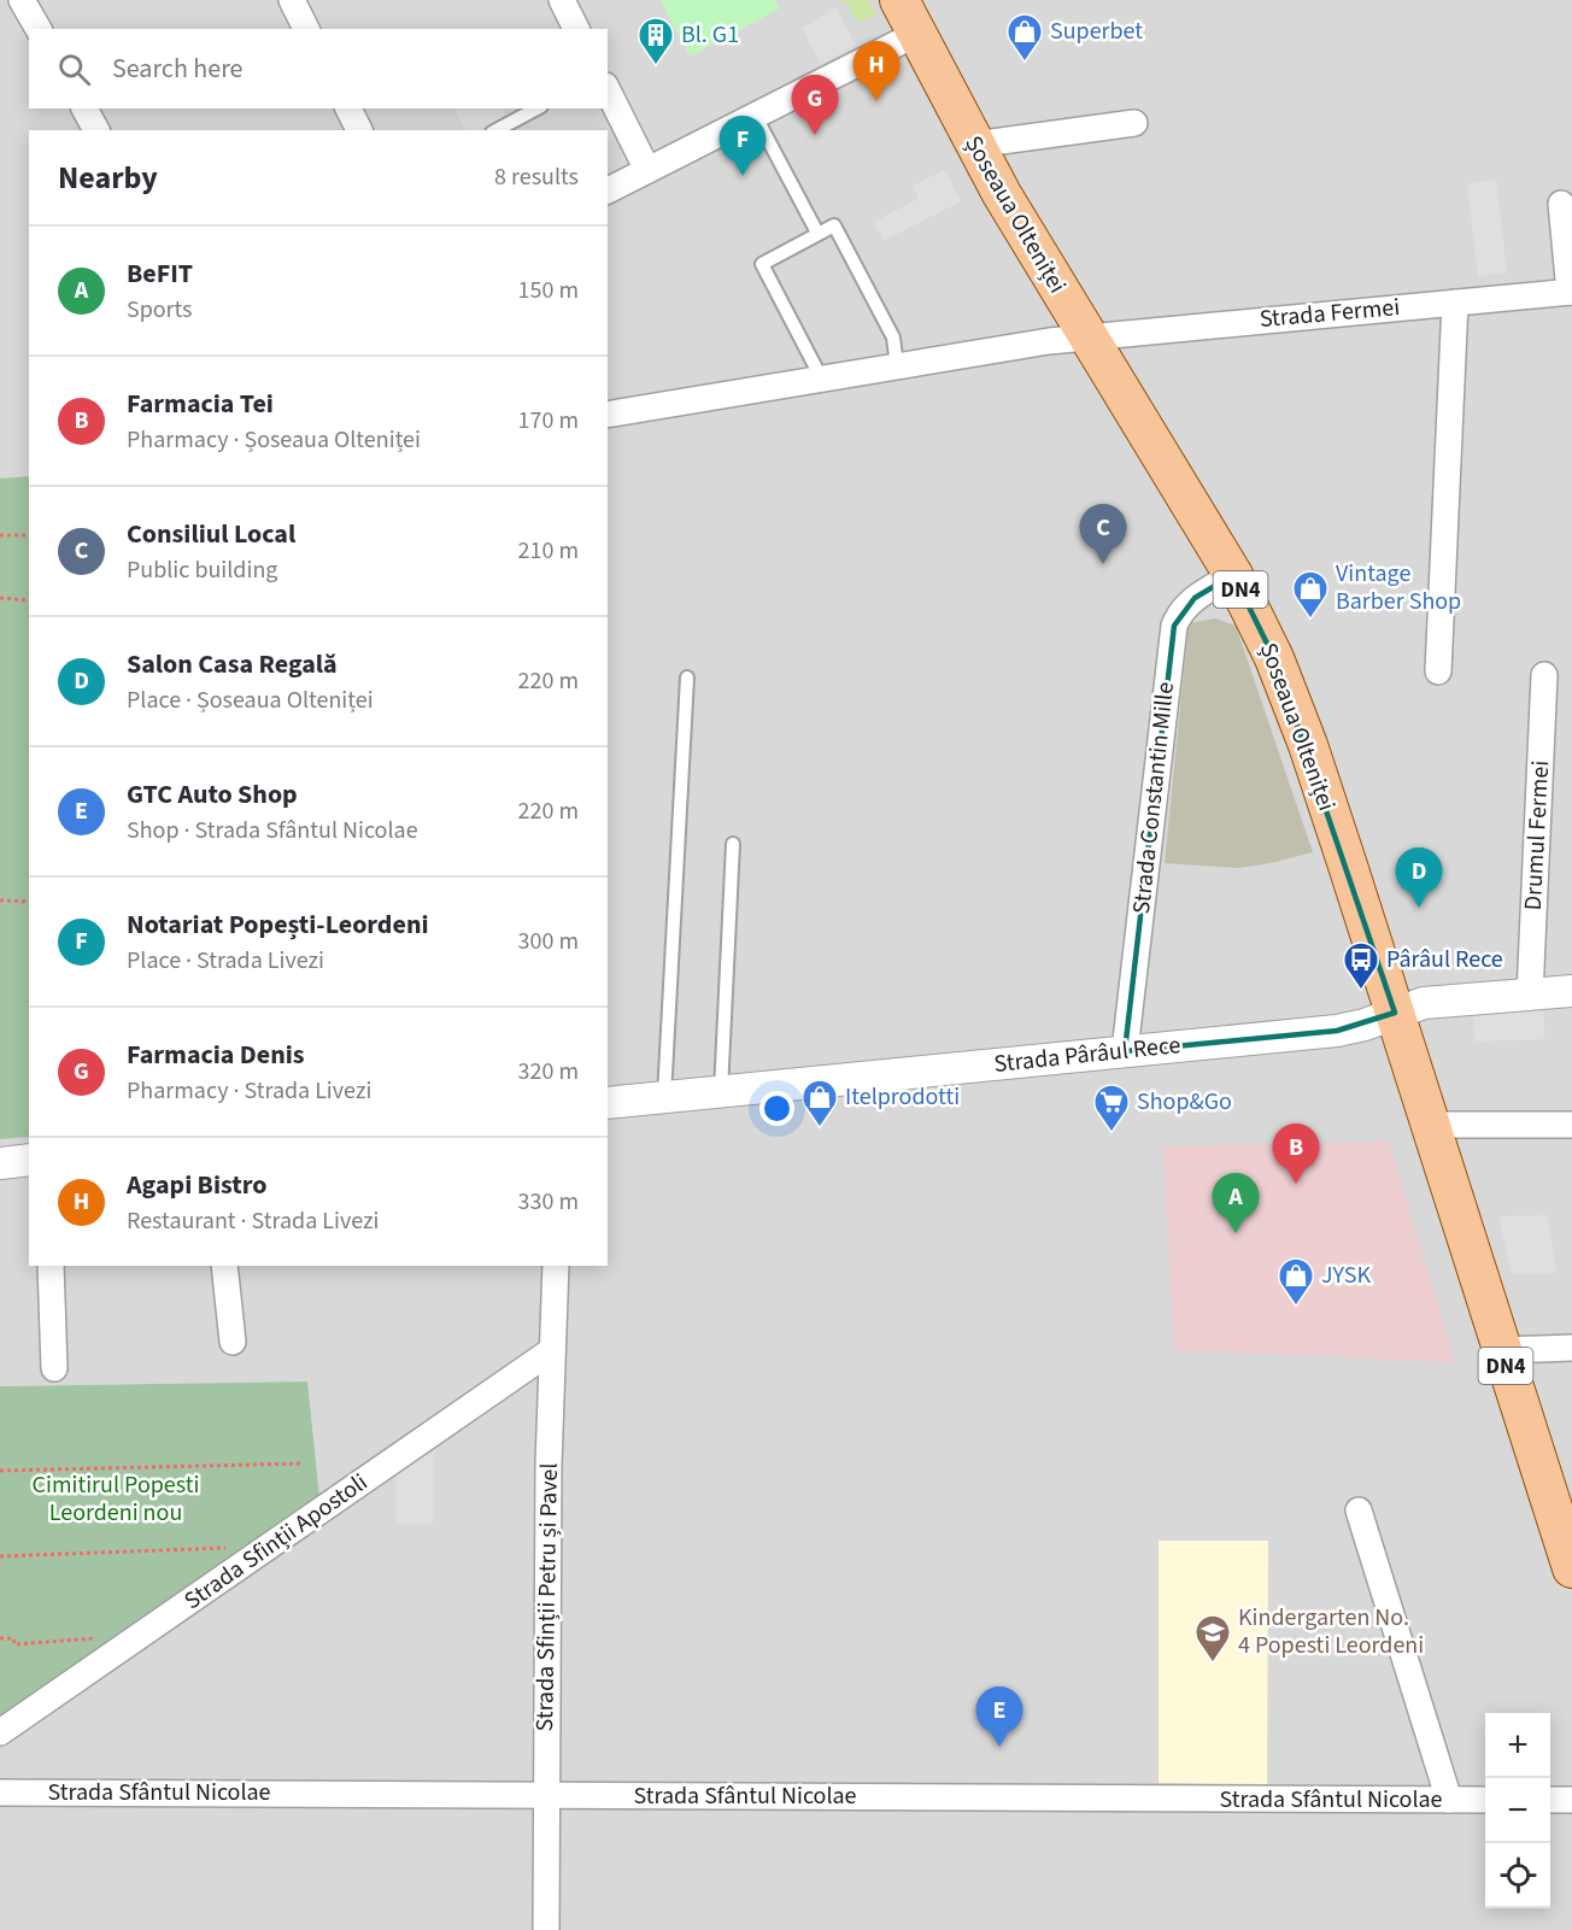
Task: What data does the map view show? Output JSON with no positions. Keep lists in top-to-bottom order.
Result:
{
  "streets": {
    "main road": ["Șoseaua Olteniței", "DN4"],
    "street": [
      "Strada Fermei",
      "Strada Constantin Mille",
      "Drumul Fermei",
      "Strada Pârâul Rece",
      "Strada Sfinții Apostoli",
      "Strada Sfinții Petru și Pavel",
      "Strada Sfântul Nicolae"
    ]
  },
  "crossings": [
    ["Șoseaua Olteniței", "Strada Fermei"],
    ["Șoseaua Olteniței", "Strada Constantin Mille"],
    ["Șoseaua Olteniței", "Strada Pârâul Rece"],
    ["Strada Constantin Mille", "Strada Pârâul Rece"],
    ["Strada Sfinții Apostoli", "Strada Sfinții Petru și Pavel"],
    ["Strada Sfinții Petru și Pavel", "Strada Sfântul Nicolae"]
  ],
  "parks": ["Cimitirul Popesti Leordeni nou"],
  "places": {
    "shop": [
      "Superbet",
      "Vintage Barber Shop",
      "Itelprodotti",
      "JYSK"
    ],
    "building": ["Bl. G1"],
    "bus stop": ["Pârâul Rece"],
    "supermarket": ["Shop&Go"],
    "school or university": ["Kindergarten No. 4 Popesti Leordeni"]
  },
  "page": {
    "search": "Search here",
    "pins": [
      "H",
      "G",
      "F",
      "C",
      "D",
      "B",
      "A",
      "E"
    ],
    "heading": ["Nearby", "8 results"],
    "list": [
      {
        "mark": "A",
        "name": "BeFIT",
        "note": "Sports",
        "value": "150 m"
      },
      {
        "mark": "B",
        "name": "Farmacia Tei",
        "note": "Pharmacy · Șoseaua Olteniței",
        "value": "170 m"
      },
      {
        "mark": "C",
        "name": "Consiliul Local",
        "note": "Public building",
        "value": "210 m"
      },
      {
        "mark": "D",
        "name": "Salon Casa Regală",
        "note": "Place · Șoseaua Olteniței",
        "value": "220 m"
      },
      {
        "mark": "E",
        "name": "GTC Auto Shop",
        "note": "Shop · Strada Sfântul Nicolae",
        "value": "220 m"
      },
      {
        "mark": "F",
        "name": "Notariat Popești-Leordeni",
        "note": "Place · Strada Livezi",
        "value": "300 m"
      },
      {
        "mark": "G",
        "name": "Farmacia Denis",
        "note": "Pharmacy · Strada Livezi",
        "value": "320 m"
      },
      {
        "mark": "H",
        "name": "Agapi Bistro",
        "note": "Restaurant · Strada Livezi",
        "value": "330 m"
      }
    ],
    "map_buttons": ["+", "−"]
  }
}
